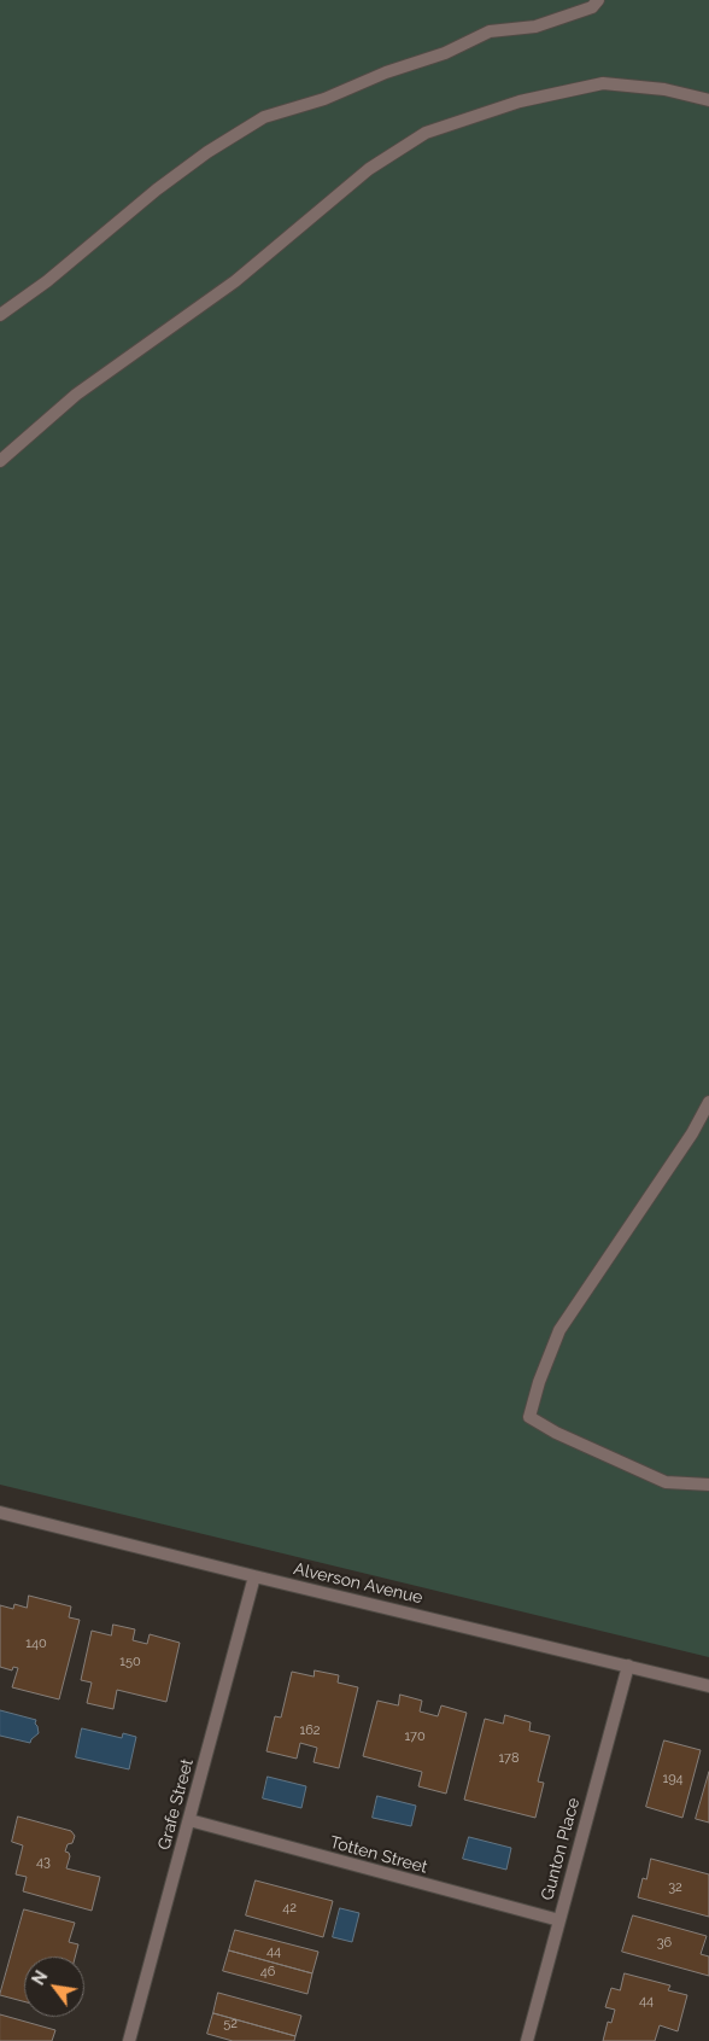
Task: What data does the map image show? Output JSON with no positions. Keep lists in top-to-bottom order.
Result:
{
  "streets": {
    "street": [
      "Alverson Avenue",
      "Grafe Street",
      "Gunton Place",
      "Totten Street"
    ]
  },
  "crossings": [
    ["Alverson Avenue", "Grafe Street"],
    ["Alverson Avenue", "Gunton Place"],
    ["Grafe Street", "Totten Street"],
    ["Gunton Place", "Totten Street"]
  ],
  "house_numbers": [
    "140",
    "150",
    "162",
    "170",
    "178",
    "194",
    "43",
    "32",
    "42",
    "36",
    "44",
    "46",
    "44",
    "52"
  ],
  "north": "top left"
}
